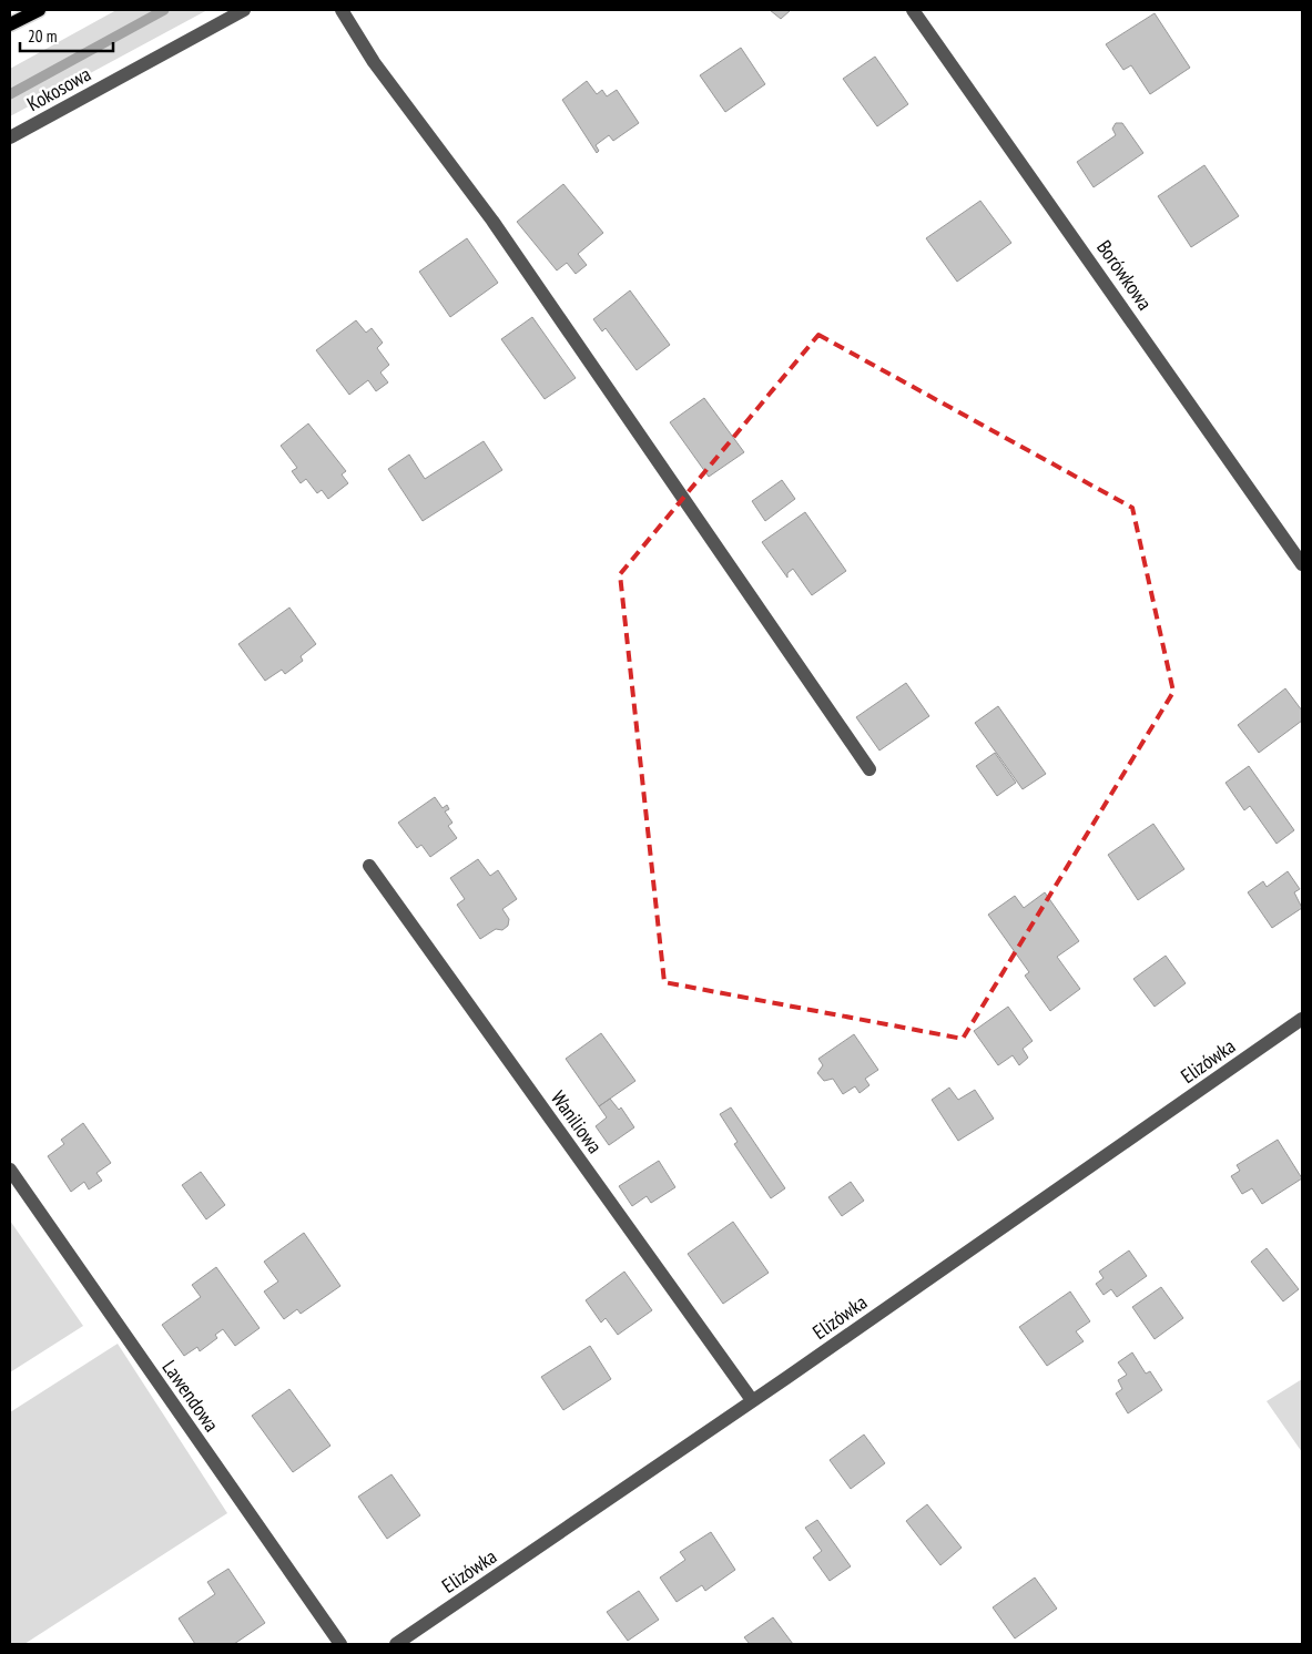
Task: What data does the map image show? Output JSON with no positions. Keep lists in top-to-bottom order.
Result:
{
  "streets": {
    "street": [
      "Kokosowa",
      "Borówkowa",
      "Elizówka",
      "Waniliowa",
      "Lawendowa"
    ]
  },
  "crossings": [
    ["Elizówka", "Waniliowa"]
  ],
  "scale_bar": "20 m"
}
